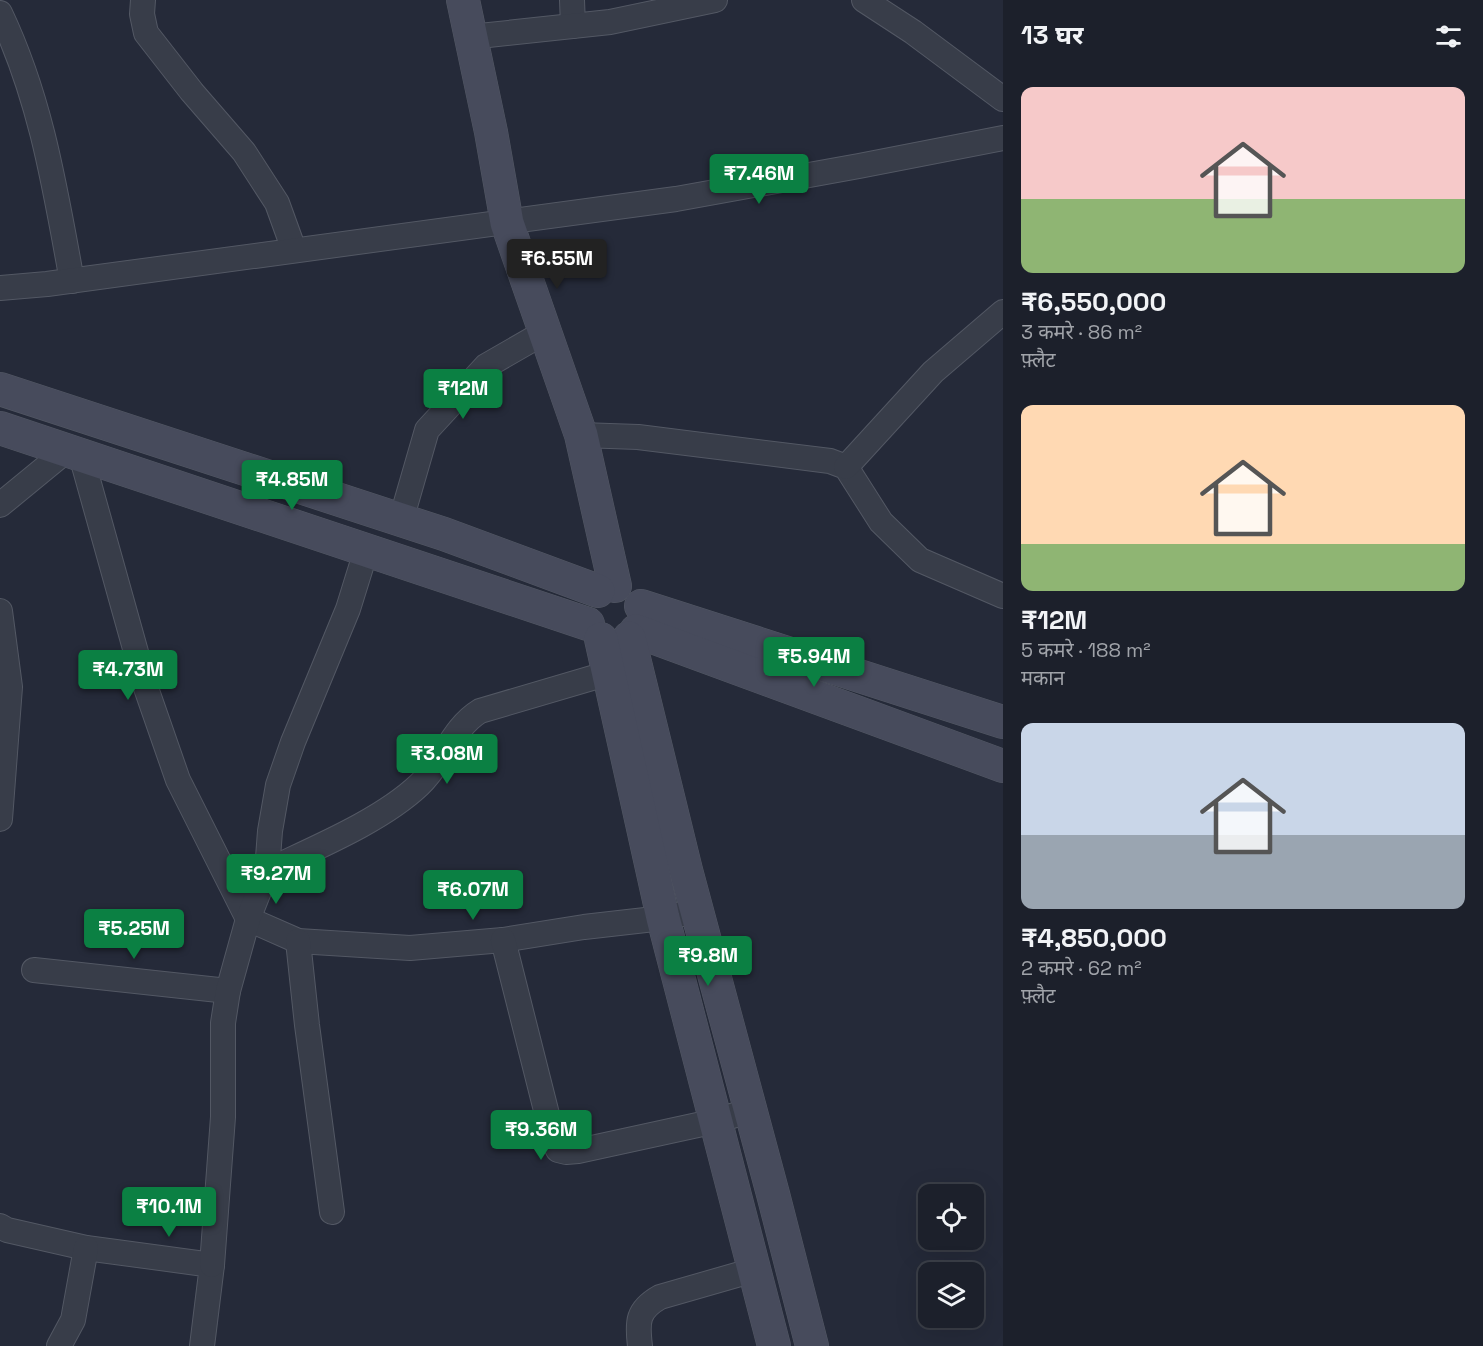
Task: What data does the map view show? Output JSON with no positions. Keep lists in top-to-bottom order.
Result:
{
  "page": {
    "heading": "13 घर",
    "list": [
      {
        "name": "₹6,550,000",
        "note": "3 कमरे · 86 m² · फ़्लैट"
      },
      {
        "name": "₹12M",
        "note": "5 कमरे · 188 m² · मकान"
      },
      {
        "name": "₹4,850,000",
        "note": "2 कमरे · 62 m² · फ़्लैट"
      }
    ],
    "price": [
      "₹7.46M",
      "₹6.55M",
      "₹12M",
      "₹4.85M",
      "₹5.94M",
      "₹4.73M",
      "₹3.08M",
      "₹9.27M",
      "₹6.07M",
      "₹5.25M",
      "₹9.8M",
      "₹9.36M",
      "₹10.1M"
    ]
  }
}
